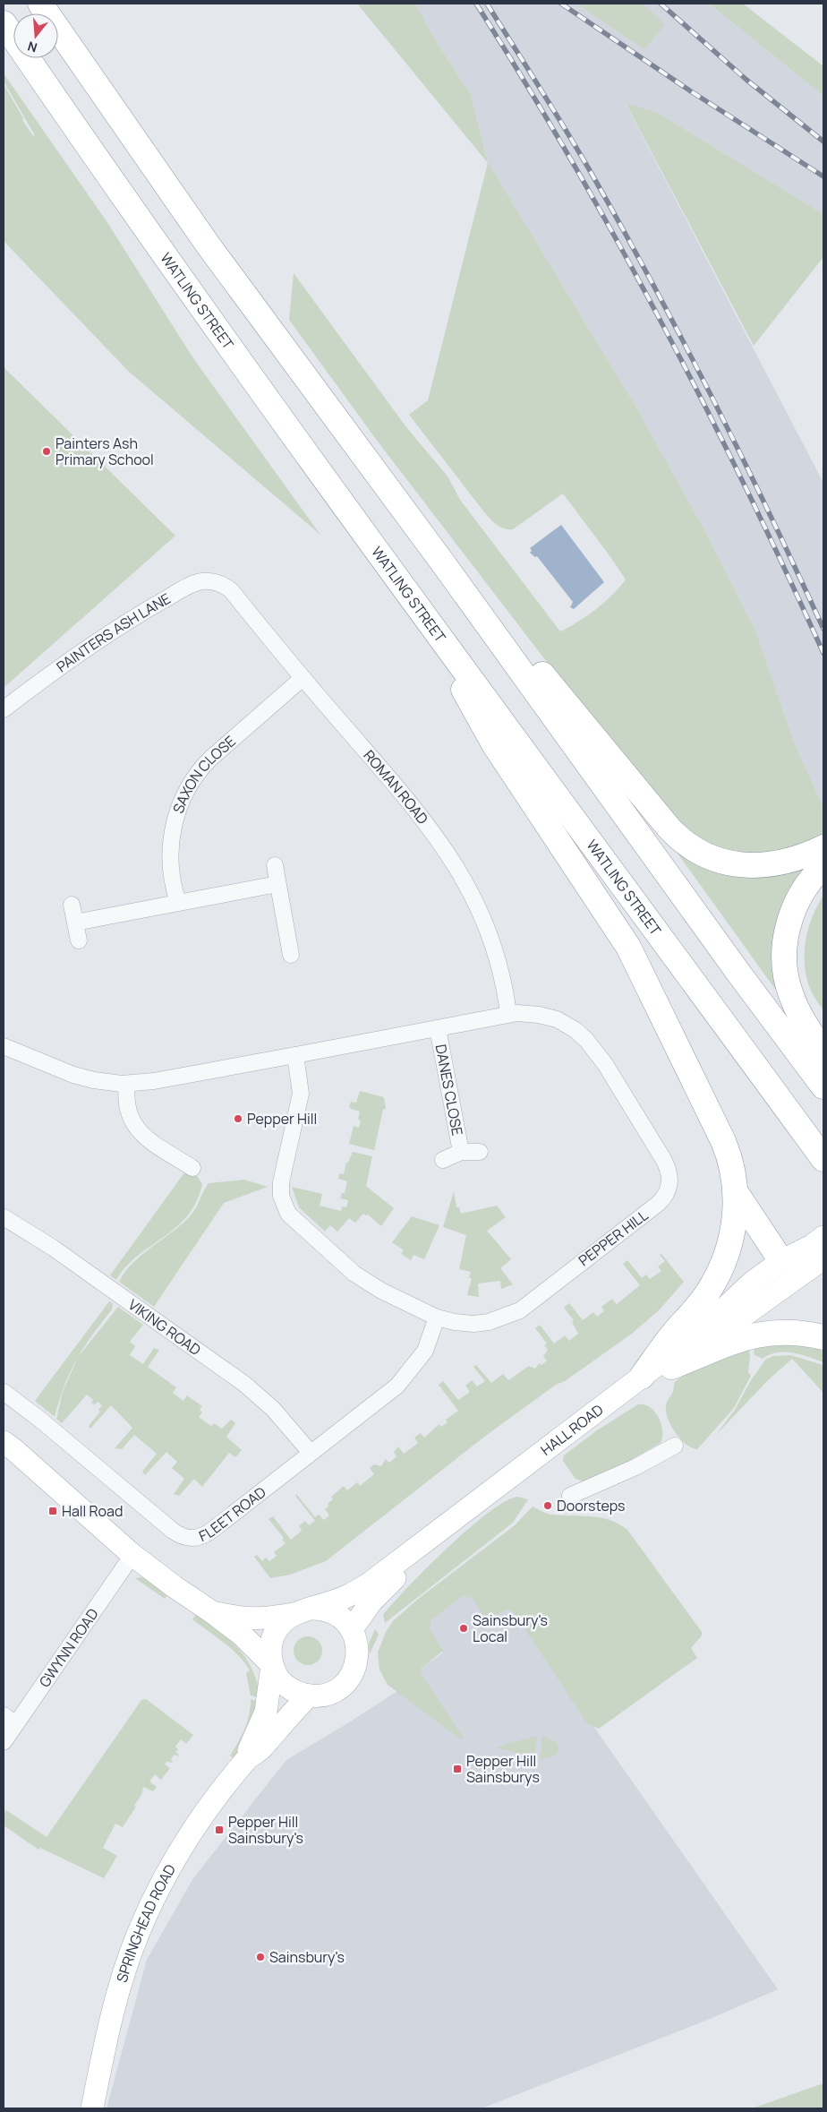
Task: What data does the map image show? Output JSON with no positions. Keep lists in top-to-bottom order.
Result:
{
  "streets": {
    "main road": ["WATLING STREET", "HALL ROAD", "SPRINGHEAD ROAD"],
    "street": [
      "PAINTERS ASH LANE",
      "SAXON CLOSE",
      "ROMAN ROAD",
      "DANES CLOSE",
      "PEPPER HILL",
      "VIKING ROAD",
      "FLEET ROAD",
      "GWYNN ROAD"
    ]
  },
  "crossings": [
    ["PAINTERS ASH LANE", "ROMAN ROAD"],
    ["SAXON CLOSE", "ROMAN ROAD"],
    ["ROMAN ROAD", "PEPPER HILL"],
    ["DANES CLOSE", "PEPPER HILL"],
    ["PEPPER HILL", "FLEET ROAD"],
    ["VIKING ROAD", "FLEET ROAD"],
    ["HALL ROAD", "GWYNN ROAD"],
    ["HALL ROAD", "SPRINGHEAD ROAD"]
  ],
  "places": {
    "other": [
      "Painters Ash Primary School",
      "Pepper Hill",
      "Doorsteps",
      "Sainsbury's Local",
      "Sainsbury's"
    ],
    "transit": ["Hall Road", "Pepper Hill Sainsburys", "Pepper Hill Sainsbury's"]
  },
  "north": "bottom"
}
